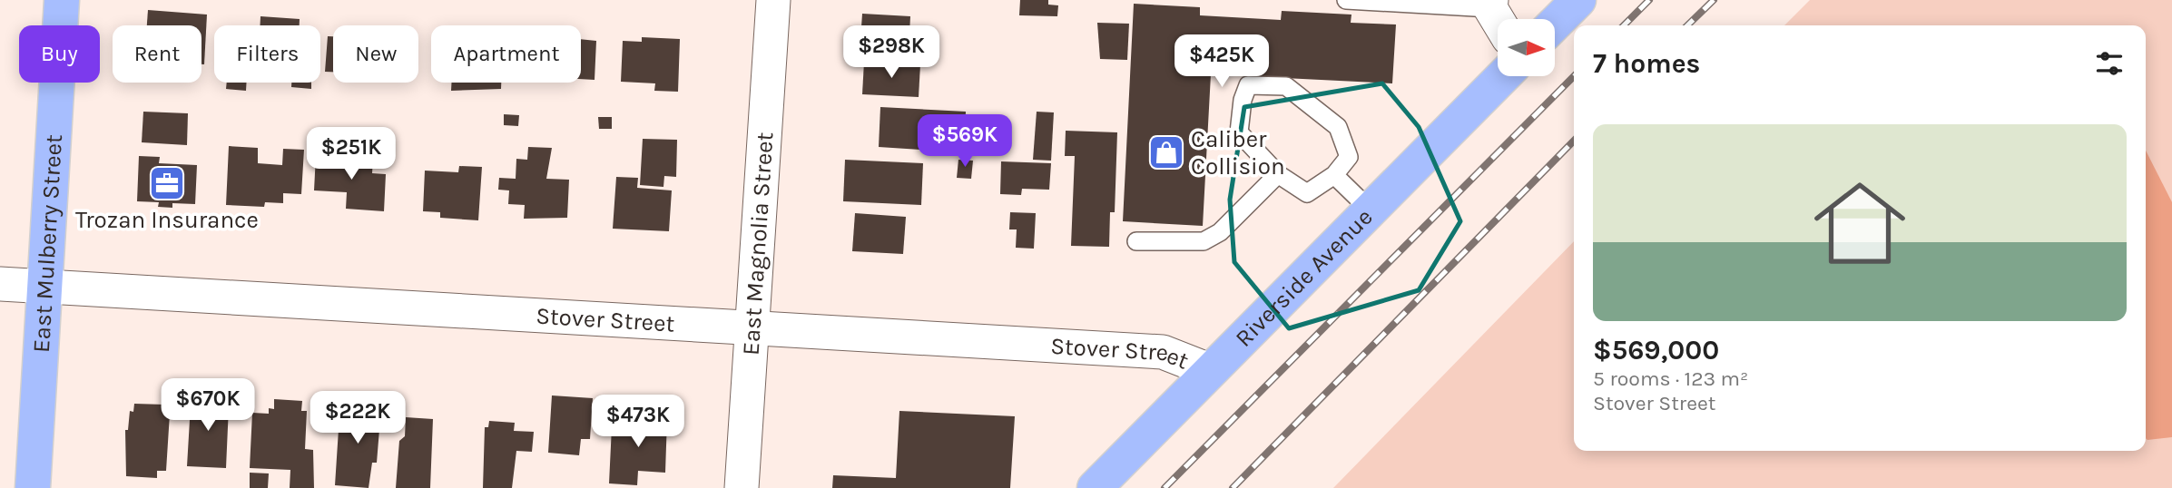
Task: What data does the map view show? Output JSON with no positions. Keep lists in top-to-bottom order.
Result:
{
  "streets": {
    "highway": ["East Mulberry Street", "Riverside Avenue"],
    "street": ["East Magnolia Street", "Stover Street"]
  },
  "crossings": [
    ["East Mulberry Street", "Stover Street"],
    ["East Magnolia Street", "Stover Street"],
    ["Riverside Avenue", "Stover Street"]
  ],
  "places": {
    "shop": ["Caliber Collision"],
    "office": ["Trozan Insurance"]
  },
  "north": "right",
  "page": {
    "price": [
      "$298K",
      "$425K",
      "$569K",
      "$251K",
      "$670K",
      "$222K",
      "$473K"
    ],
    "chip": [
      "Buy",
      "Rent",
      "Filters",
      "New",
      "Apartment"
    ],
    "heading": "7 homes",
    "list": [
      {
        "name": "$569,000",
        "note": "5 rooms · 123 m² · Stover Street"
      }
    ]
  }
}
